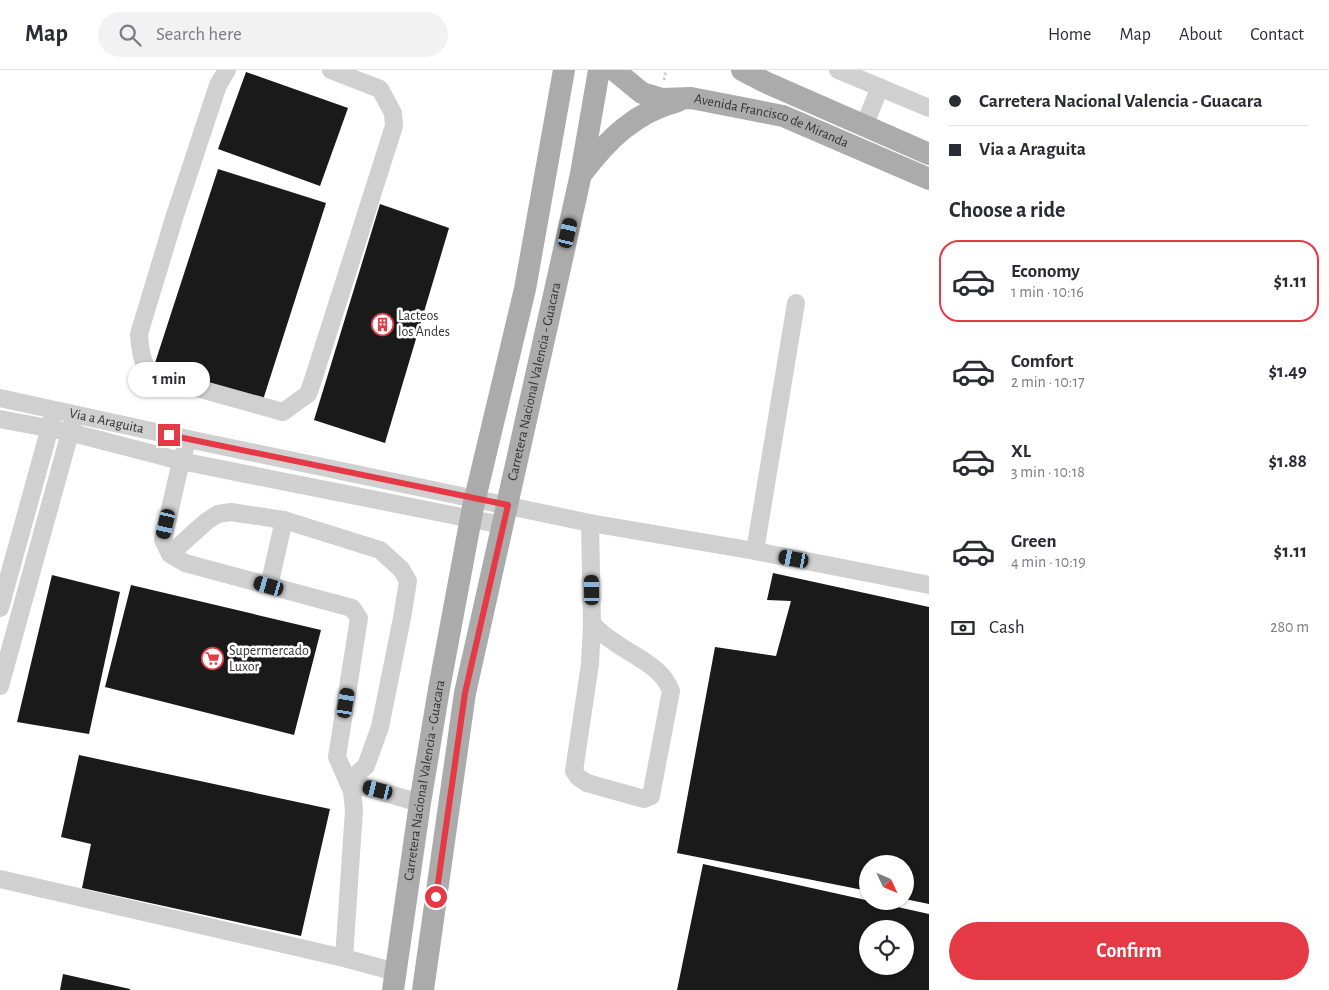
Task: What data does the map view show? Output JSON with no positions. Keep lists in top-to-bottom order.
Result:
{
  "streets": {
    "main road": ["Avenida Francisco de Miranda", "Carretera Nacional Valencia - Guacara"],
    "street": ["Via a Araguita"]
  },
  "crossings": [
    ["Carretera Nacional Valencia - Guacara", "Via a Araguita"]
  ],
  "places": {
    "building": ["Lacteos los Andes"],
    "supermarket": ["Supermercado Luxor"]
  },
  "north": "bottom right",
  "page": {
    "header": "Map",
    "search": "Search here",
    "nav": [
      "Home",
      "Map",
      "About",
      "Contact"
    ],
    "banner": ["Carretera Nacional Valencia - Guacara", "Via a Araguita"],
    "heading": "Choose a ride",
    "list": [
      {
        "name": "Economy",
        "note": "1 min · 10:16",
        "value": "$1.11"
      },
      {
        "name": "Comfort",
        "note": "2 min · 10:17",
        "value": "$1.49"
      },
      {
        "name": "XL",
        "note": "3 min · 10:18",
        "value": "$1.88"
      },
      {
        "name": "Green",
        "note": "4 min · 10:19",
        "value": "$1.11"
      }
    ],
    "bubble": "1 min",
    "pay": ["Cash", "280 m"],
    "buttons": "Confirm"
  }
}
